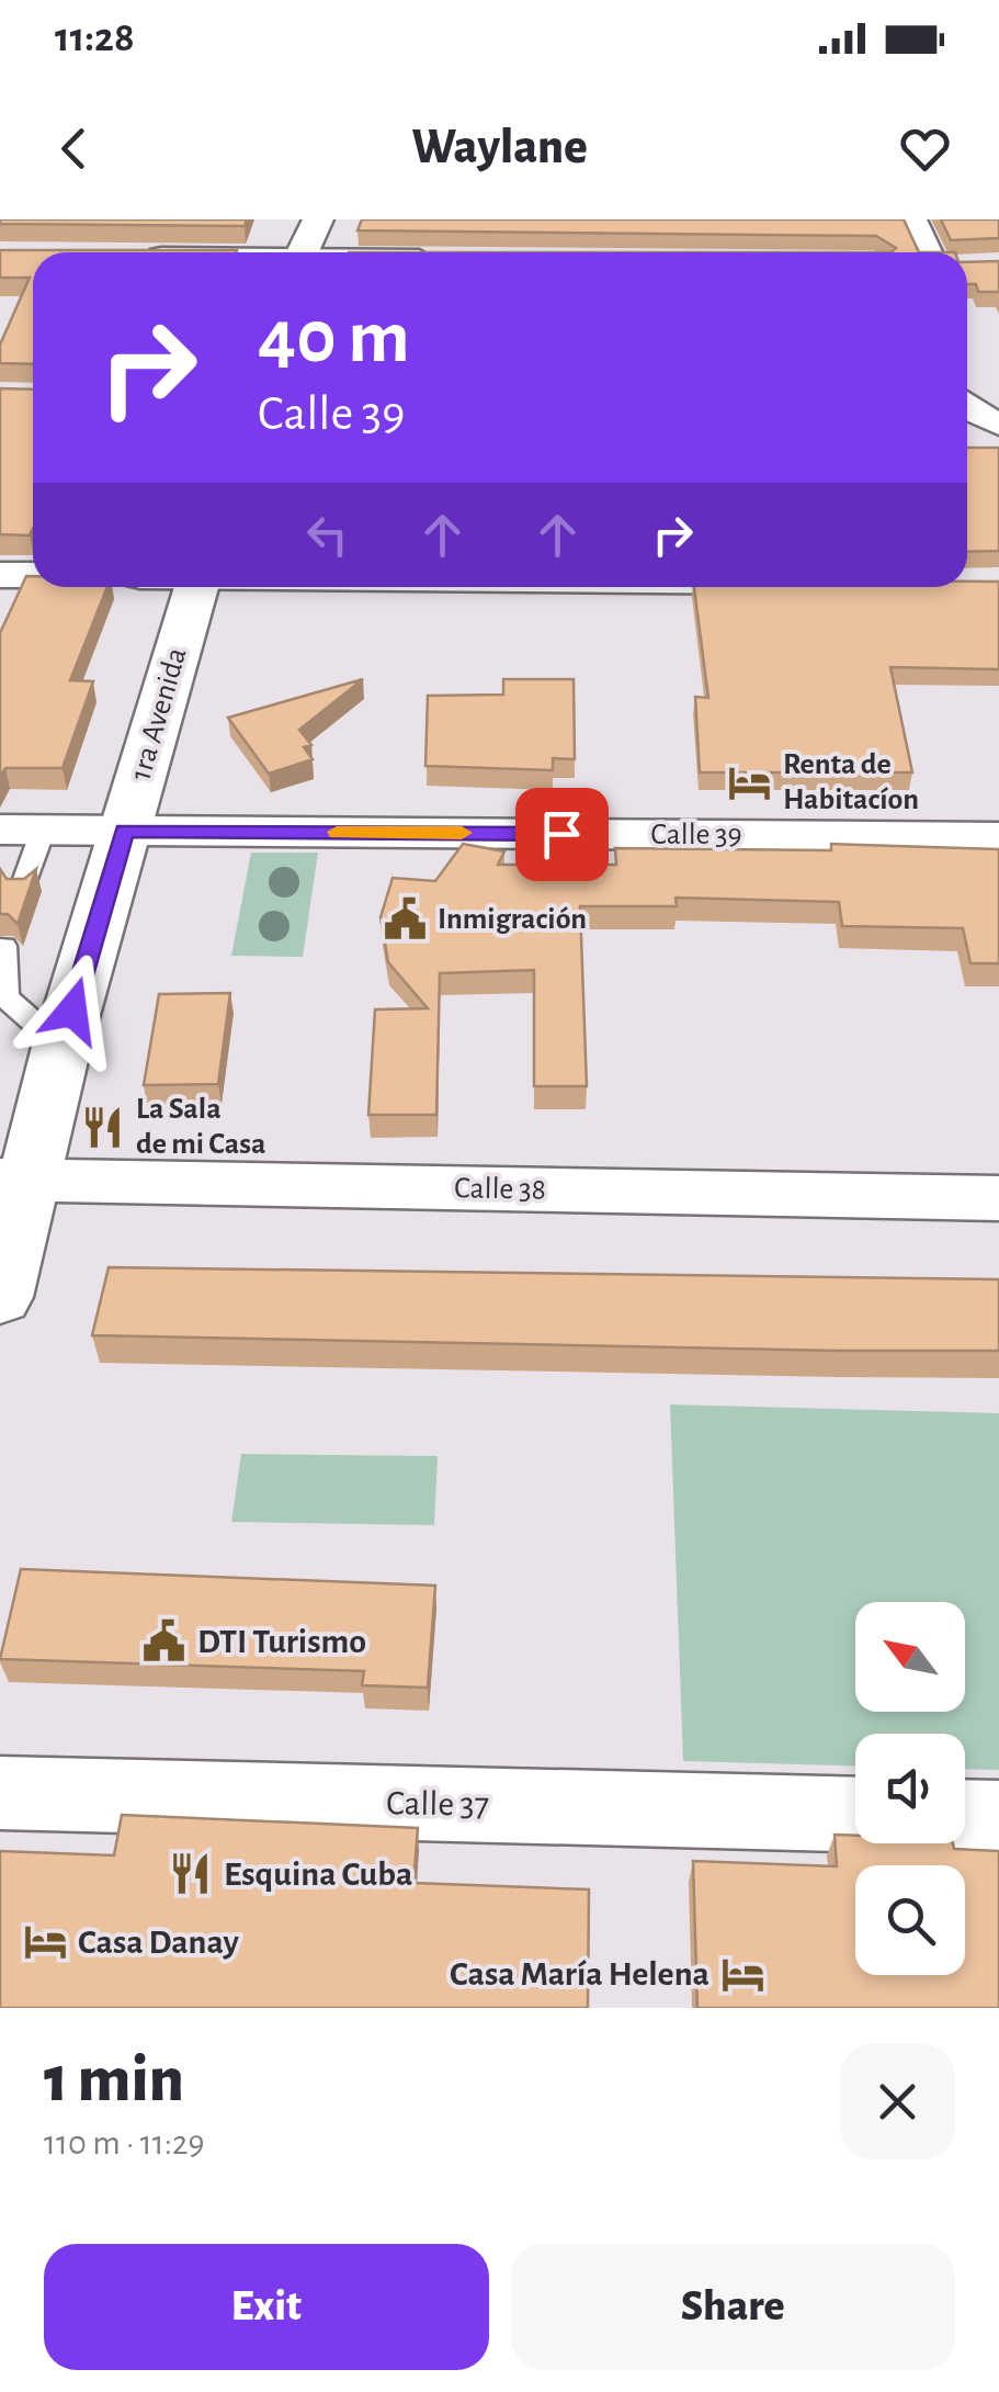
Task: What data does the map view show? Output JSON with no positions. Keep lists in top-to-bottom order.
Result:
{
  "streets": {
    "main road": ["1ra Avenida"],
    "street": ["Calle 39", "Calle 38", "Calle 37"]
  },
  "crossings": [
    ["1ra Avenida", "Calle 39"],
    ["1ra Avenida", "Calle 38"]
  ],
  "places": {
    "hotel": ["Renta de Habitacíon", "Casa Danay", "Casa María Helena"],
    "public building": ["Inmigración", "DTI Turismo"],
    "restaurant": ["La Sala de mi Casa", "Esquina Cuba"]
  },
  "north": "top left",
  "page": {
    "status": "11:28",
    "header": "Waylane",
    "turn": ["40 m", "Calle 39"],
    "heading": ["1 min", "110 m · 11:29"],
    "buttons": ["Exit", "Share"]
  }
}
